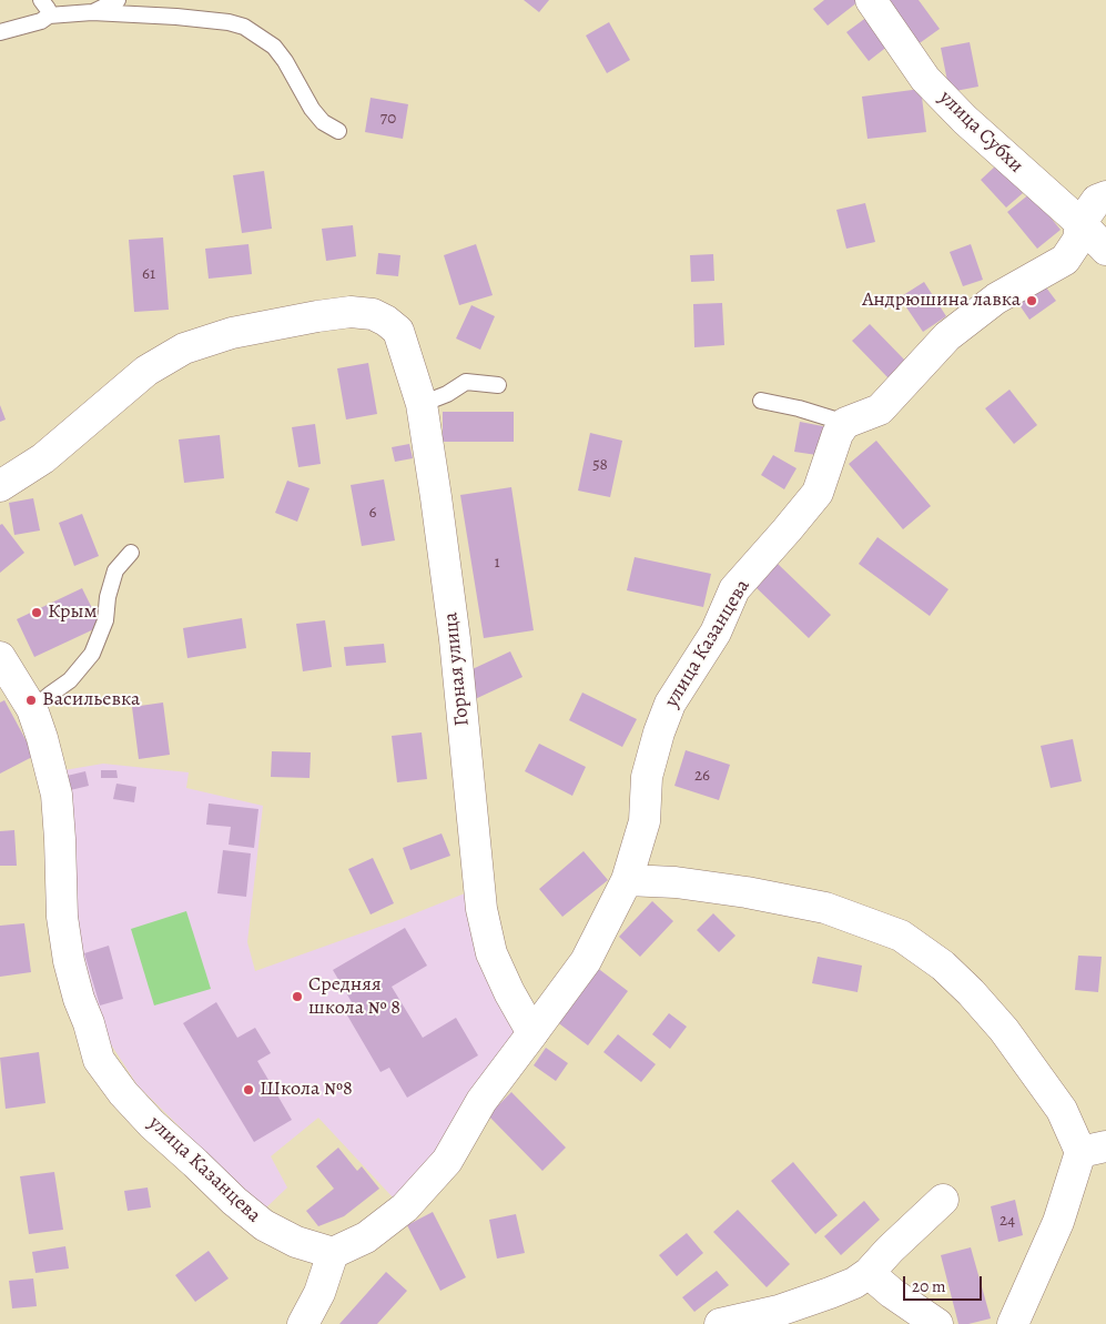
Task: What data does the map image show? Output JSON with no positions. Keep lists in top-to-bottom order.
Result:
{
  "streets": {
    "street": ["улица Субхи", "улица Казанцева", "Горная улица"]
  },
  "crossings": [
    ["улица Казанцева", "Горная улица"]
  ],
  "places": [
    "Андрюшина лавка",
    "Крым",
    "Васильевка",
    "Средняя школа № 8",
    "Школа №8"
  ],
  "house_numbers": [
    "70",
    "61",
    "58",
    "6",
    "1",
    "26",
    "24"
  ],
  "scale_bar": "20 m"
}
